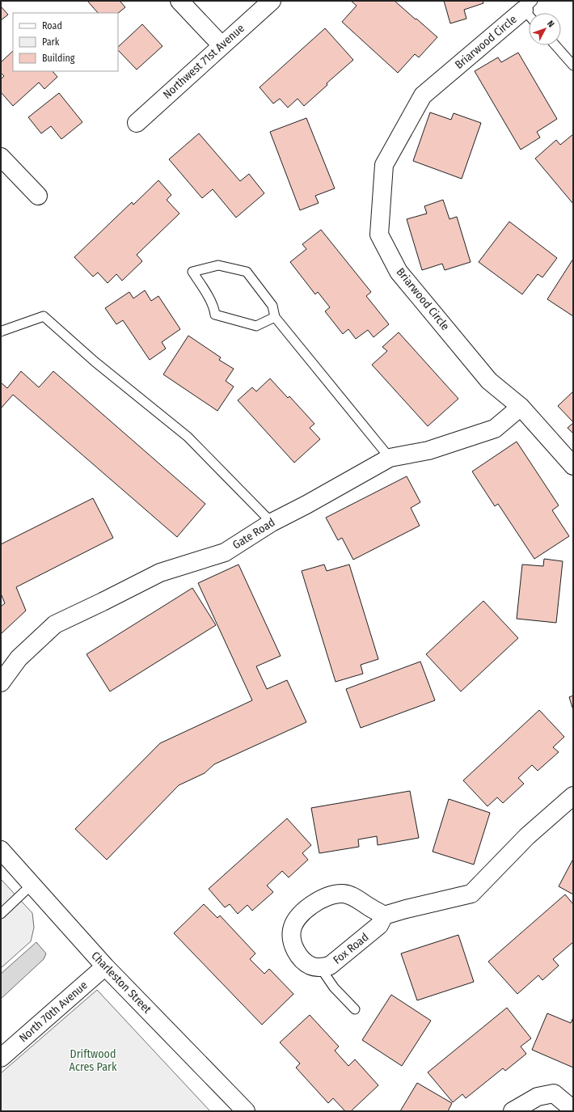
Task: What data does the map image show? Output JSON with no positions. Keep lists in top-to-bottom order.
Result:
{
  "streets": {
    "street": [
      "Briarwood Circle",
      "Northwest 71st Avenue",
      "Gate Road",
      "Fox Road",
      "Charleston Street",
      "North 70th Avenue"
    ]
  },
  "crossings": [
    ["Briarwood Circle", "Gate Road"],
    ["Charleston Street", "North 70th Avenue"]
  ],
  "parks": ["Driftwood Acres Park"],
  "legend": ["Road", "Park", "Building"],
  "north": "top right"
}
